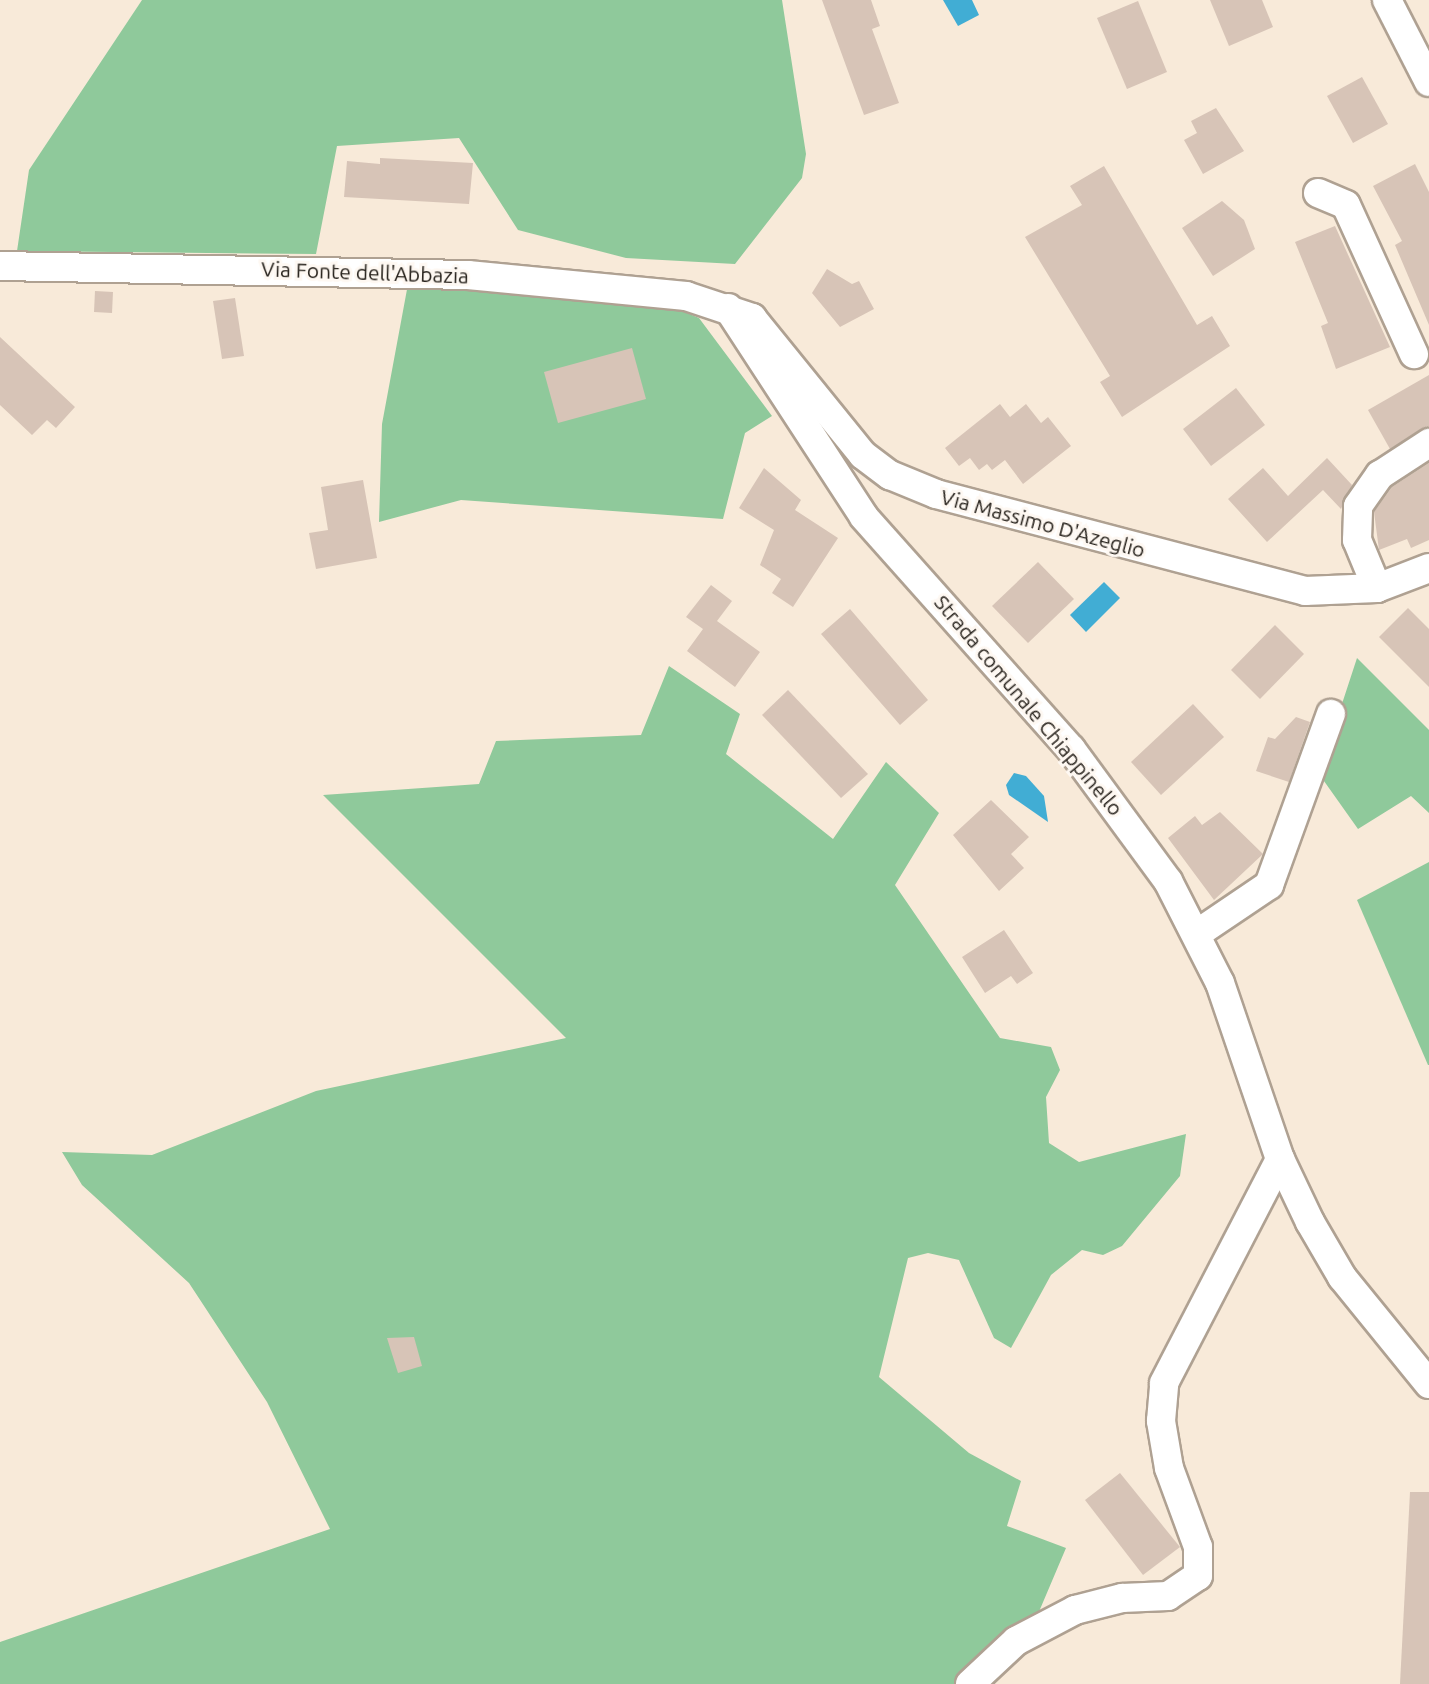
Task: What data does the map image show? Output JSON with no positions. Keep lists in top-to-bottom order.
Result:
{
  "streets": {
    "street": ["Via Fonte dell'Abbazia", "Via Massimo D'Azeglio", "Strada comunale Chiappinello"]
  },
  "crossings": [
    ["Via Fonte dell'Abbazia", "Via Massimo D'Azeglio"],
    ["Via Fonte dell'Abbazia", "Strada comunale Chiappinello"],
    ["Via Massimo D'Azeglio", "Strada comunale Chiappinello"]
  ]
}
